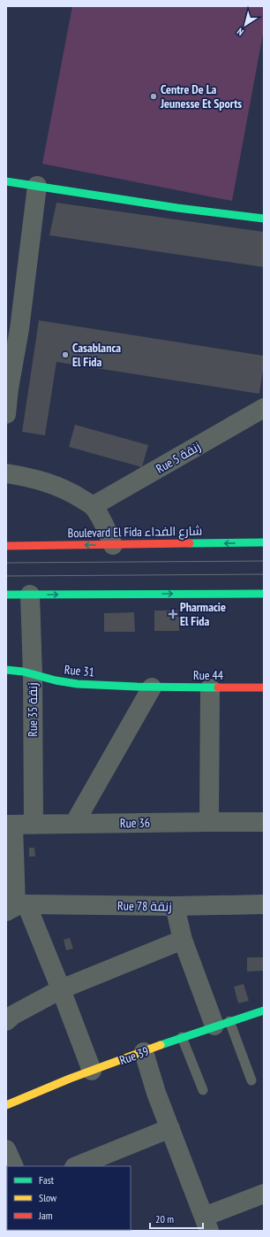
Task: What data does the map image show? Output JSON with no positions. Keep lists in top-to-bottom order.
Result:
{
  "streets": {
    "street": [
      "Rue 5 زنقة",
      "Boulevard El Fida شارع الفداء",
      "Rue 31",
      "Rue 44",
      "Rue 35 زنقة",
      "Rue 36",
      "Rue 78 زنقة",
      "Rue 39"
    ]
  },
  "crossings": [
    ["Rue 31", "Rue 44"],
    ["Rue 31", "Rue 35 زنقة"],
    ["Rue 35 زنقة", "Rue 36"]
  ],
  "places": {
    "other": ["Centre De La Jeunesse Et Sports", "Casablanca El Fida"],
    "health": ["Pharmacie El Fida"]
  },
  "legend": ["Fast", "Slow", "Jam"],
  "scale_bar": "20 m",
  "north": "bottom left"
}
